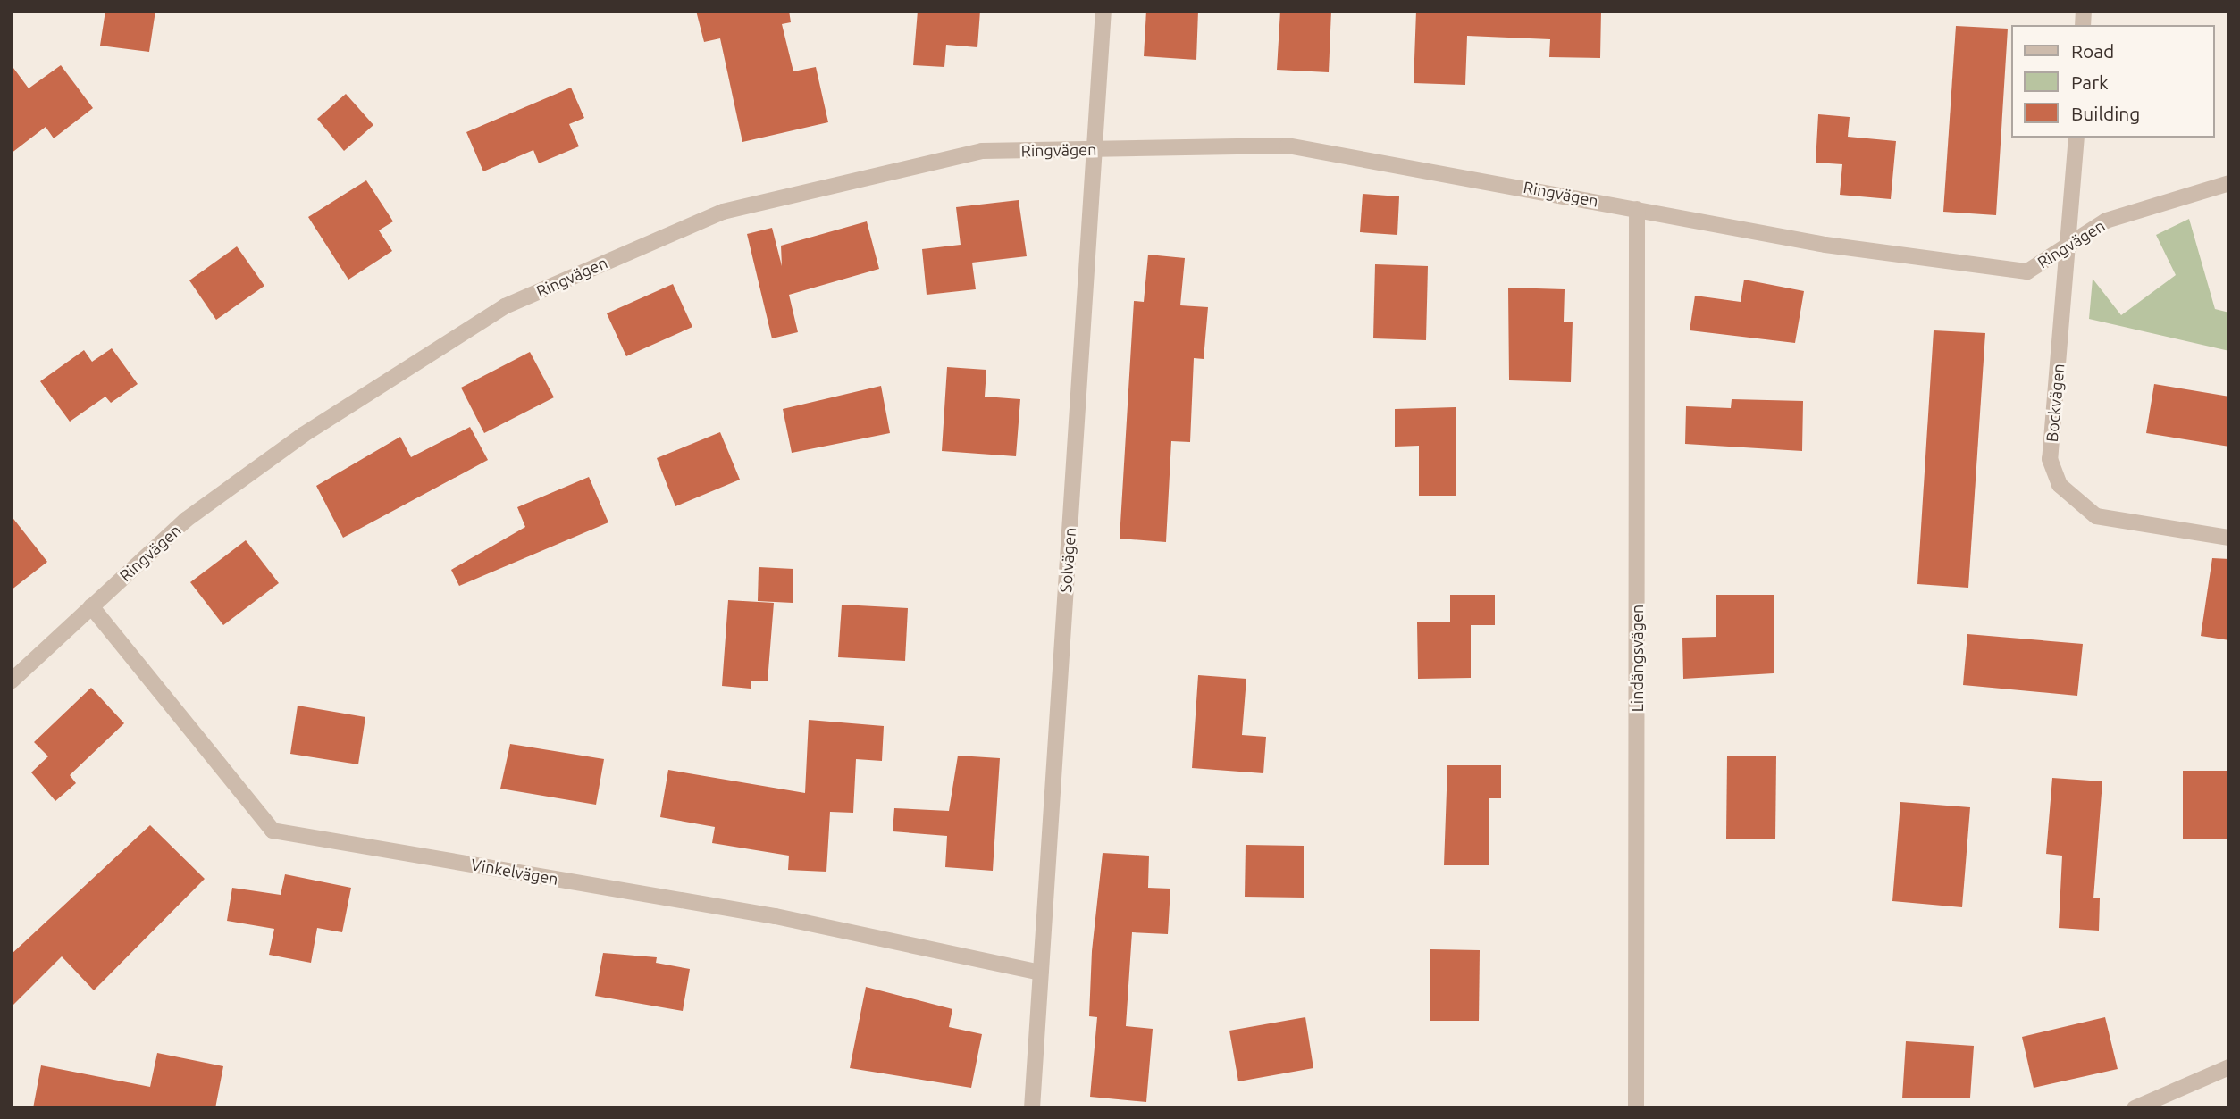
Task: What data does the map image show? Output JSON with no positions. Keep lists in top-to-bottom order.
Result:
{
  "streets": {
    "street": [
      "Ringvägen",
      "Bockvägen",
      "Solvägen",
      "Lindängsvägen",
      "Vinkelvägen"
    ]
  },
  "crossings": [
    ["Ringvägen", "Bockvägen"],
    ["Ringvägen", "Solvägen"],
    ["Ringvägen", "Lindängsvägen"],
    ["Ringvägen", "Vinkelvägen"],
    ["Solvägen", "Vinkelvägen"]
  ],
  "legend": ["Road", "Park", "Building"]
}
